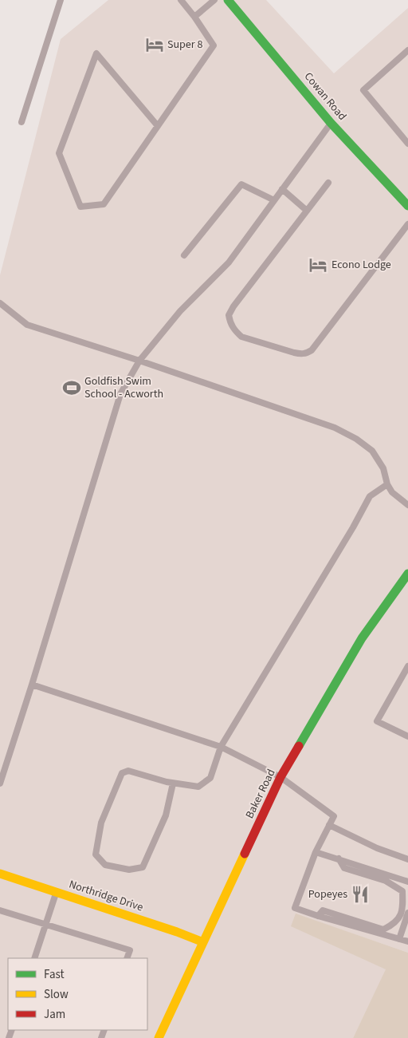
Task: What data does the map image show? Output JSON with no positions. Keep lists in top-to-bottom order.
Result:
{
  "streets": {
    "main road": ["Cowan Road", "Baker Road", "Northridge Drive"]
  },
  "crossings": [
    ["Baker Road", "Northridge Drive"]
  ],
  "places": {
    "hotel": ["Super 8", "Econo Lodge"],
    "sports": ["Goldfish Swim School - Acworth"],
    "restaurant": ["Popeyes"]
  },
  "legend": ["Fast", "Slow", "Jam"]
}
